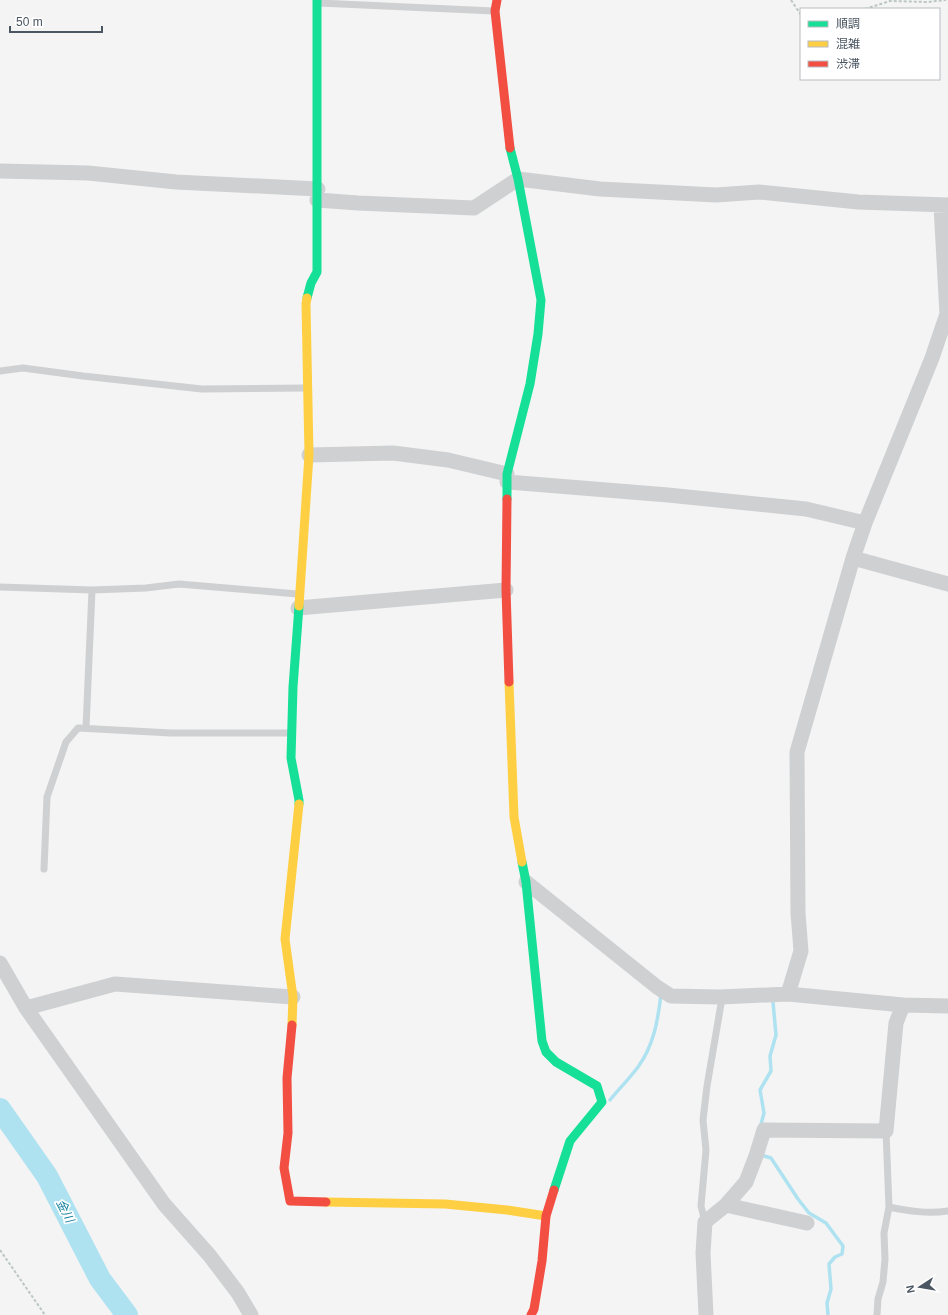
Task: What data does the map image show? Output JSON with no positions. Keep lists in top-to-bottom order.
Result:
{
  "water": ["金川"],
  "legend": ["順調", "混雑", "渋滞"],
  "scale_bar": "50 m",
  "north": "left"
}
